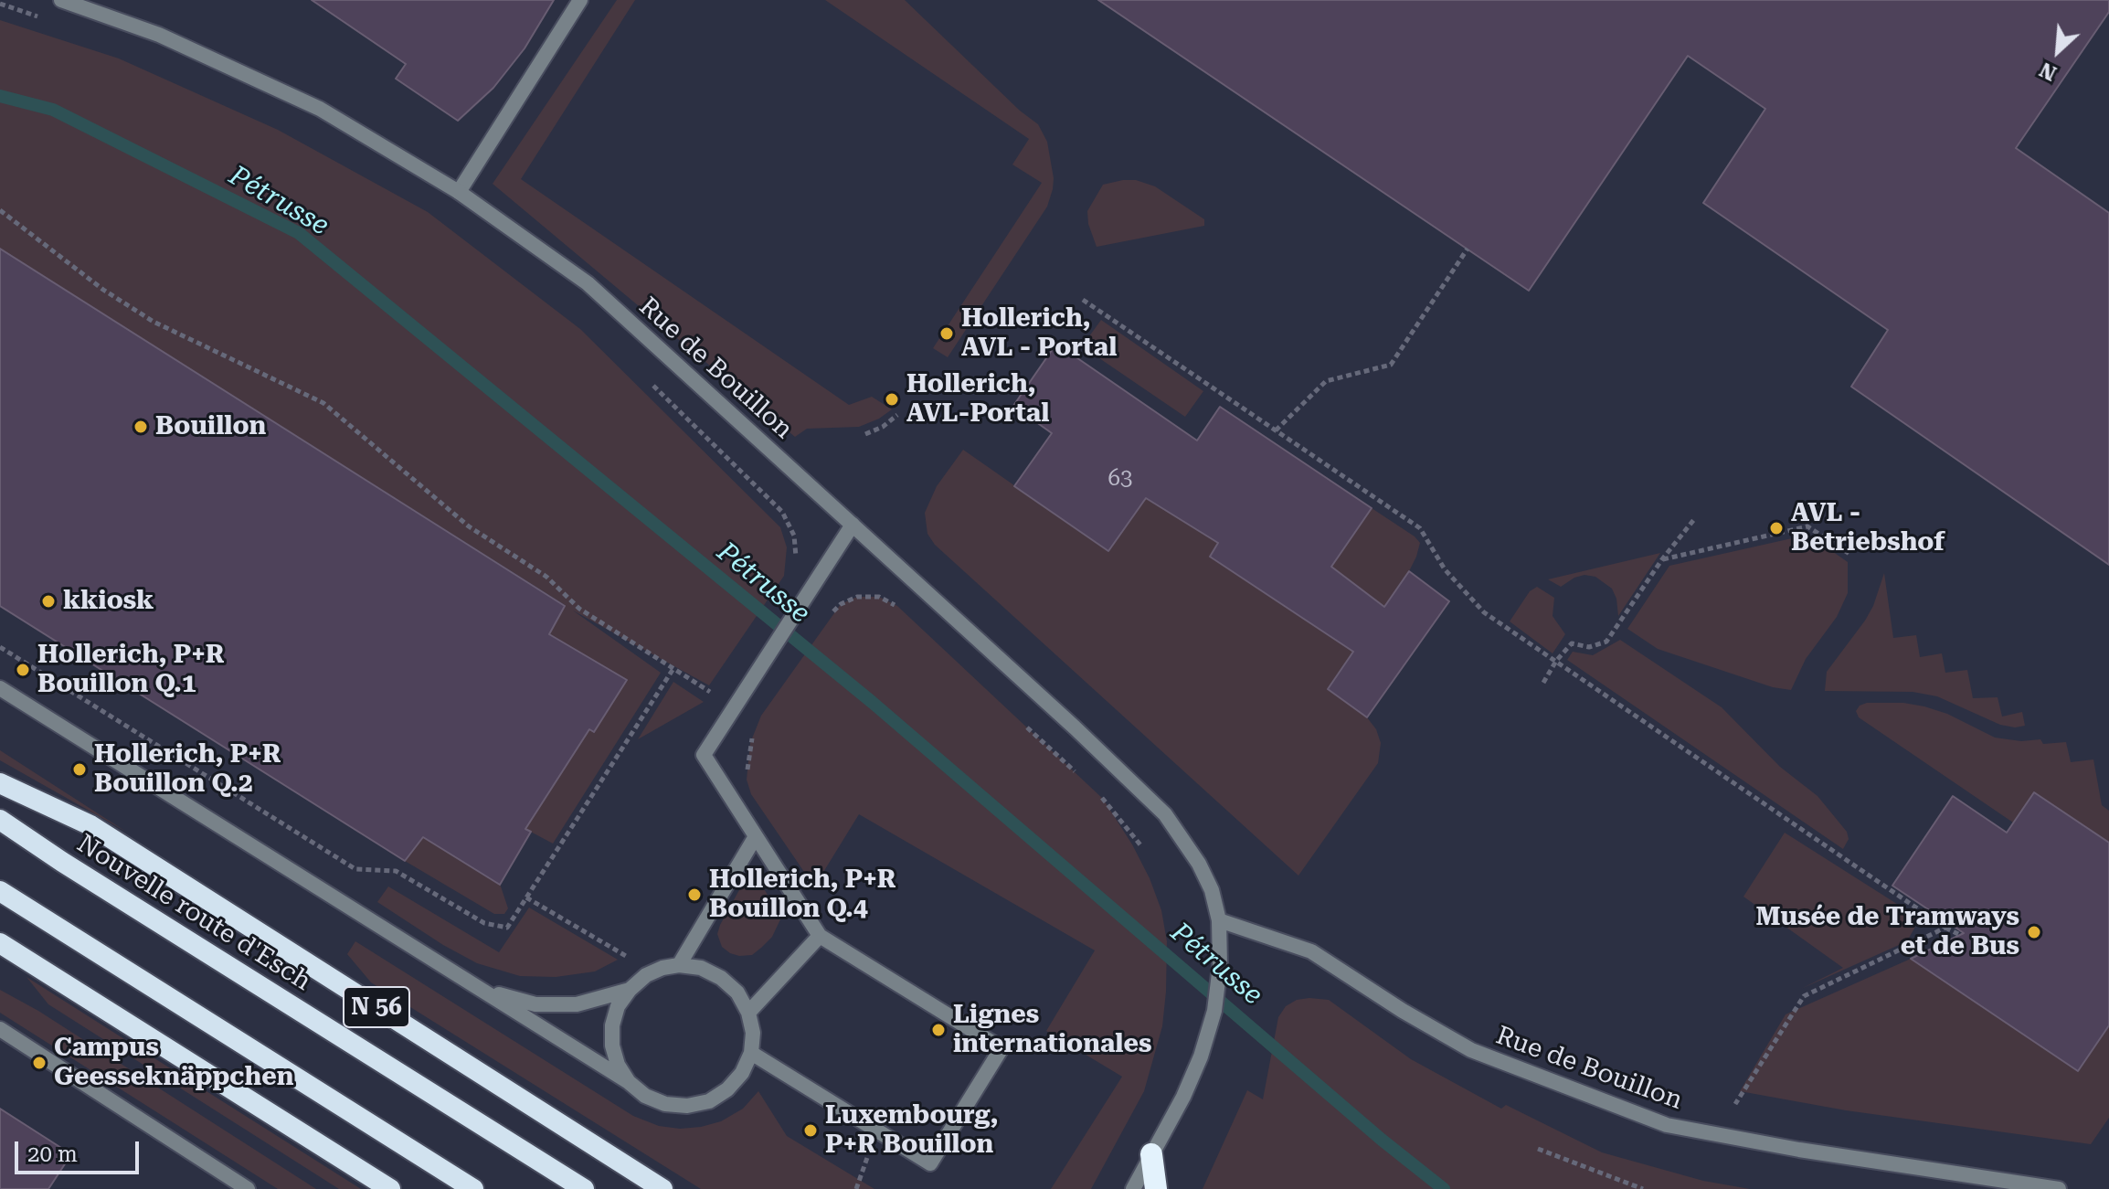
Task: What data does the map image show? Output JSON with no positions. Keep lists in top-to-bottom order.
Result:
{
  "streets": {
    "highway": ["Nouvelle route d'Esch", "N 56"],
    "street": ["Rue de Bouillon"]
  },
  "water": ["Pétrusse"],
  "places": [
    "Hollerich, AVL - Portal",
    "Hollerich, AVL-Portal",
    "Bouillon",
    "AVL - Betriebshof",
    "kkiosk",
    "Hollerich, P+R Bouillon Q.1",
    "Hollerich, P+R Bouillon Q.2",
    "Hollerich, P+R Bouillon Q.4",
    "Musée de Tramways et de Bus",
    "Lignes internationales",
    "Campus Geesseknäppchen",
    "Luxembourg, P+R Bouillon"
  ],
  "house_numbers": ["63"],
  "scale_bar": "20 m",
  "north": "bottom left"
}
